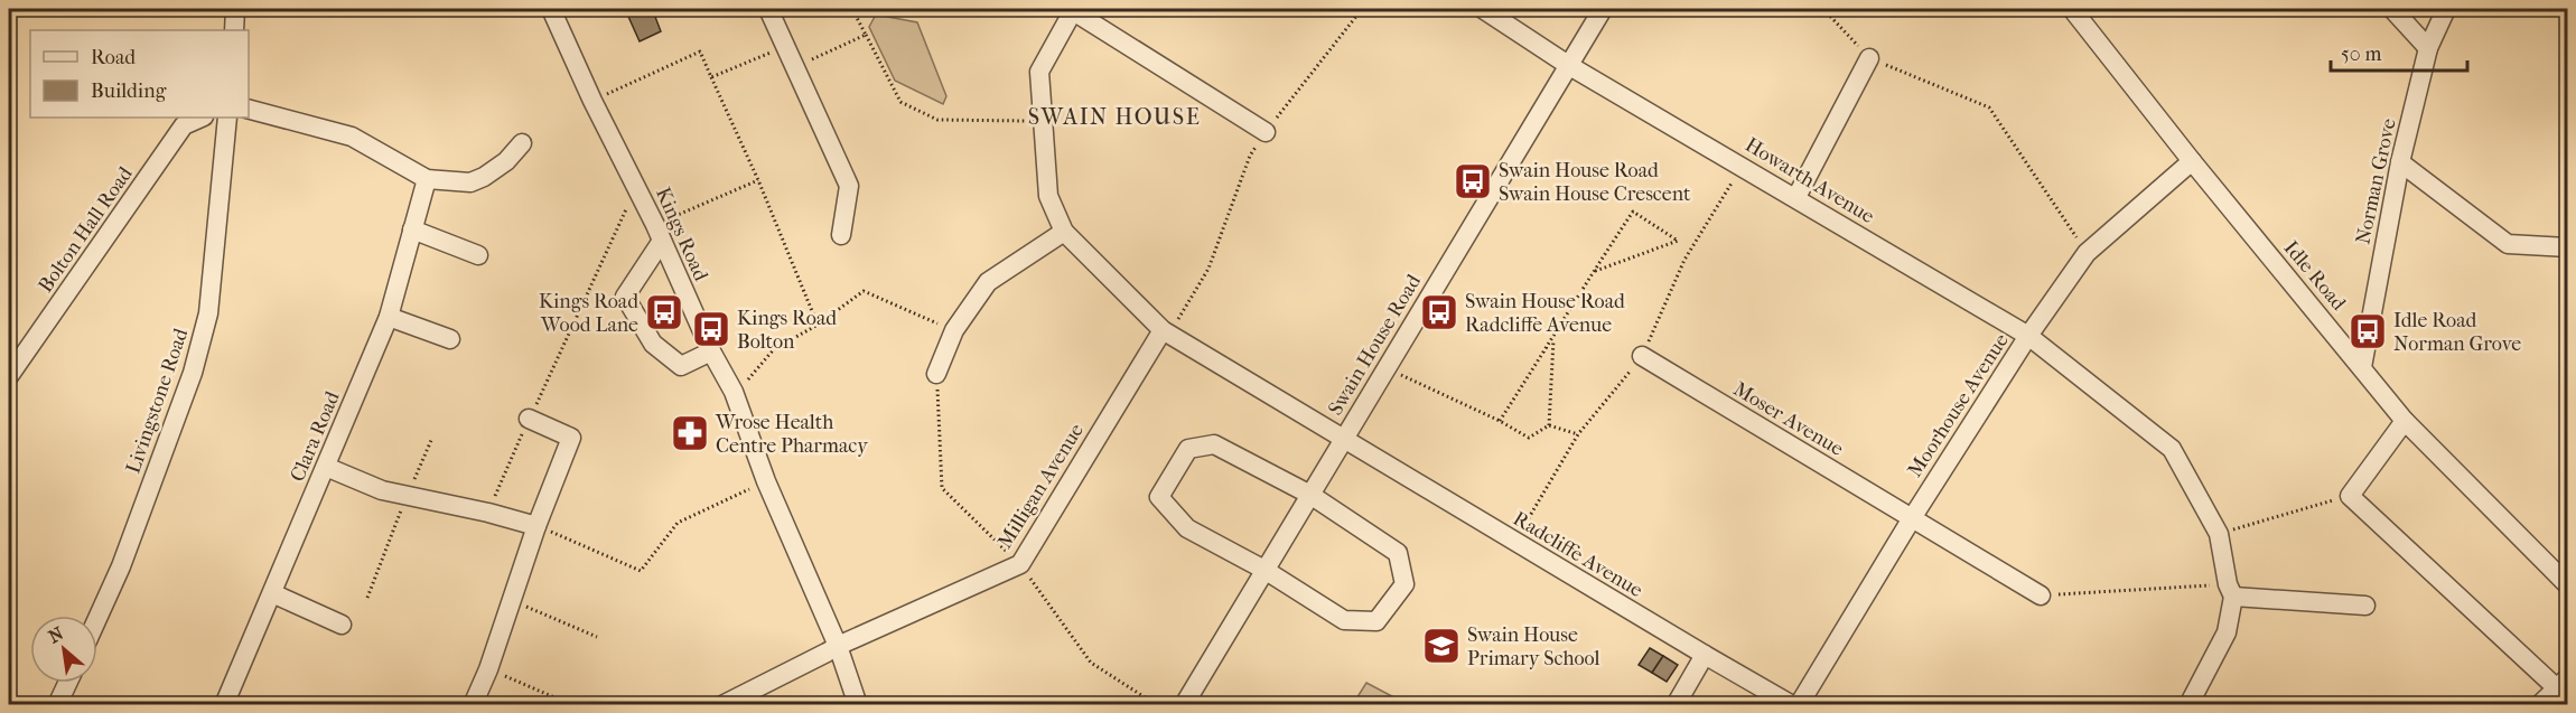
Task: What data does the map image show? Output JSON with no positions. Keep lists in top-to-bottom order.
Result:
{
  "streets": {
    "street": [
      "Howarth Avenue",
      "Norman Grove",
      "Bolton Hall Road",
      "Kings Road",
      "Idle Road",
      "Swain House Road",
      "Livingstone Road",
      "Moorhouse Avenue",
      "Moser Avenue",
      "Clara Road",
      "Milligan Avenue",
      "Radcliffe Avenue"
    ]
  },
  "crossings": [
    ["Howarth Avenue", "Swain House Road"],
    ["Howarth Avenue", "Moorhouse Avenue"],
    ["Norman Grove", "Idle Road"],
    ["Kings Road", "Milligan Avenue"],
    ["Idle Road", "Moorhouse Avenue"],
    ["Swain House Road", "Radcliffe Avenue"],
    ["Moorhouse Avenue", "Moser Avenue"],
    ["Milligan Avenue", "Radcliffe Avenue"]
  ],
  "districts": ["SWAIN HOUSE"],
  "places": {
    "bus stop": [
      "Swain House Road Swain House Crescent",
      "Kings Road Wood Lane",
      "Swain House Road Radcliffe Avenue",
      "Kings Road Bolton",
      "Idle Road Norman Grove"
    ],
    "pharmacy": ["Wrose Health Centre Pharmacy"],
    "school or university": ["Swain House Primary School"]
  },
  "legend": ["Road", "Building"],
  "scale_bar": "50 m",
  "north": "top left"
}
